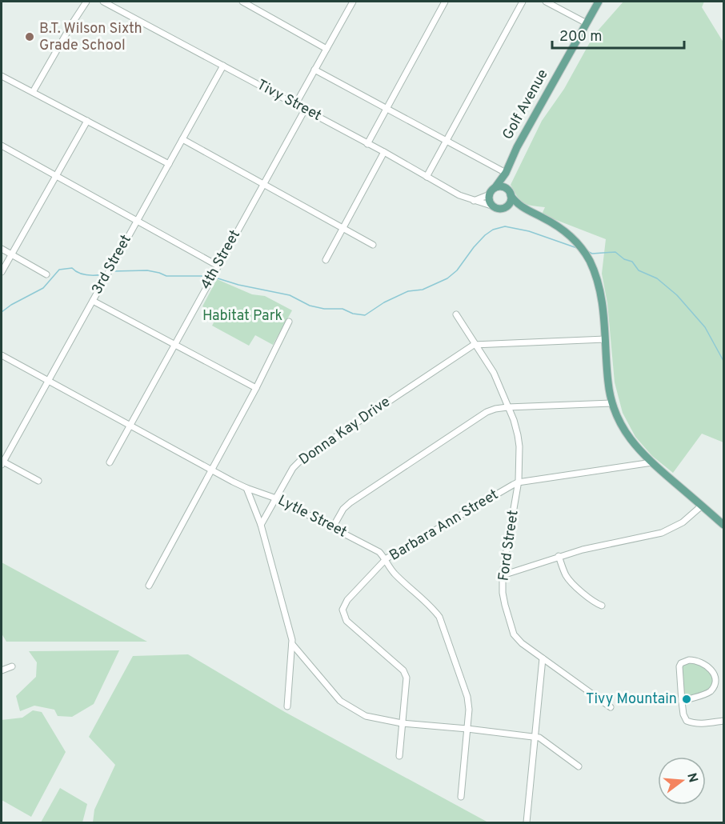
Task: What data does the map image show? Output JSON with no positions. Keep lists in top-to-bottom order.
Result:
{
  "streets": {
    "main road": ["Golf Avenue"],
    "street": [
      "Tivy Street",
      "4th Street",
      "3rd Street",
      "Donna Kay Drive",
      "Lytle Street",
      "Barbara Ann Street",
      "Ford Street"
    ]
  },
  "crossings": [
    ["Tivy Street", "Golf Avenue"],
    ["Tivy Street", "4th Street"],
    ["Tivy Street", "3rd Street"],
    ["4th Street", "Lytle Street"],
    ["3rd Street", "Lytle Street"],
    ["Donna Kay Drive", "Lytle Street"],
    ["Donna Kay Drive", "Ford Street"],
    ["Lytle Street", "Barbara Ann Street"],
    ["Barbara Ann Street", "Ford Street"]
  ],
  "parks": ["Habitat Park"],
  "places": ["B.T. Wilson Sixth Grade School", "Tivy Mountain"],
  "scale_bar": "200 m",
  "north": "right"
}
